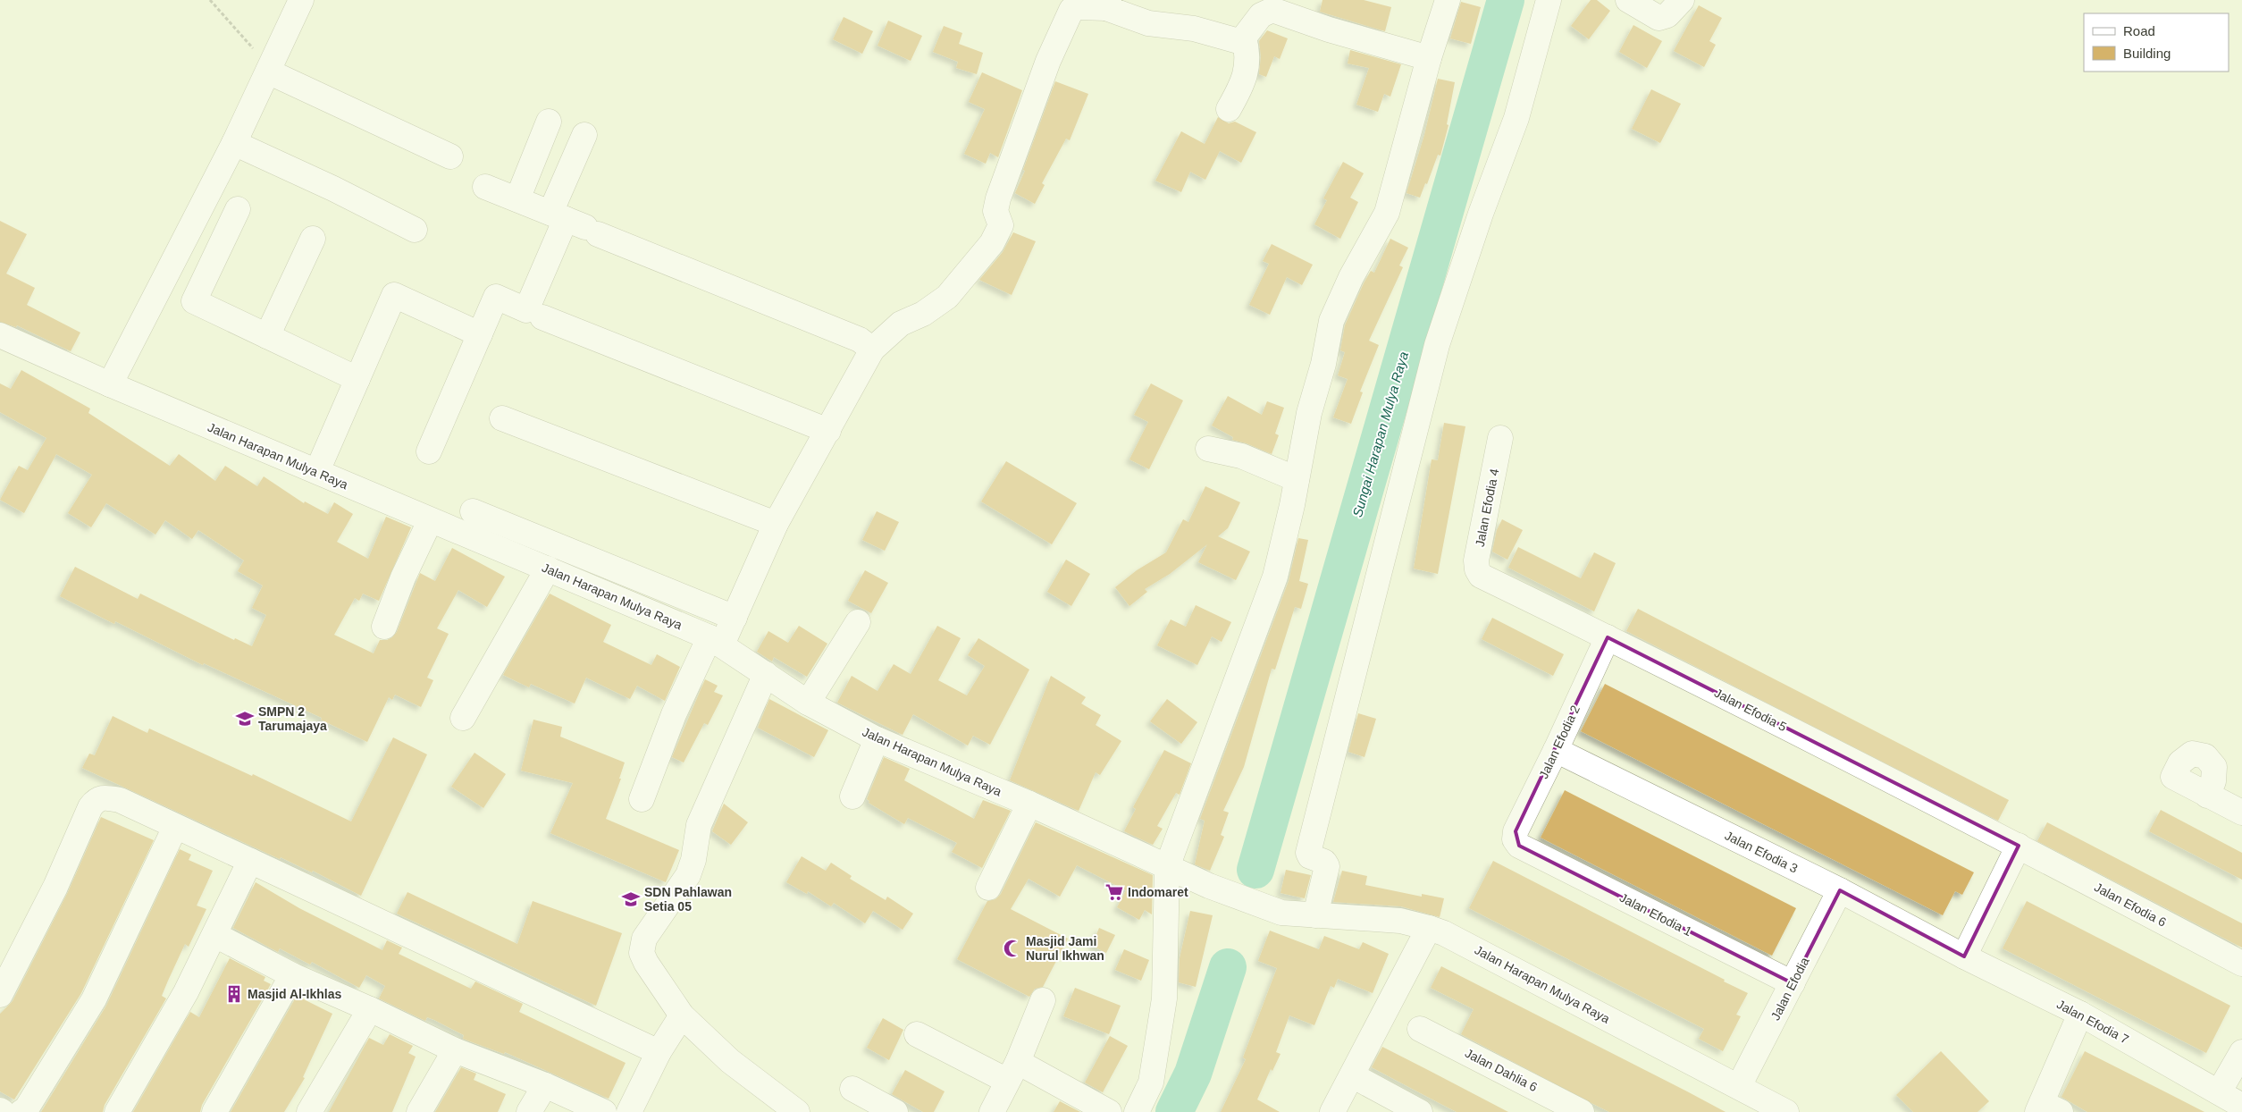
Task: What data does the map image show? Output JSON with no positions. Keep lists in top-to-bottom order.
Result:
{
  "streets": {
    "street": [
      "Jalan Harapan Mulya Raya",
      "Jalan Efodia 4",
      "Jalan Efodia 5",
      "Jalan Efodia 2",
      "Jalan Efodia 3",
      "Jalan Efodia 6",
      "Jalan Efodia 1",
      "Jalan Efodia",
      "Jalan Efodia 7",
      "Jalan Dahlia 6"
    ]
  },
  "crossings": [
    ["Jalan Harapan Mulya Raya", "Jalan Efodia"],
    ["Jalan Efodia 4", "Jalan Efodia 5"],
    ["Jalan Efodia 5", "Jalan Efodia 2"],
    ["Jalan Efodia 5", "Jalan Efodia 6"],
    ["Jalan Efodia 2", "Jalan Efodia 3"],
    ["Jalan Efodia 2", "Jalan Efodia 1"],
    ["Jalan Efodia 3", "Jalan Efodia"],
    ["Jalan Efodia 3", "Jalan Efodia 7"],
    ["Jalan Efodia 1", "Jalan Efodia"]
  ],
  "water": ["Sungai Harapan Mulya Raya"],
  "places": {
    "school or university": ["SMPN 2 Tarumajaya", "SDN Pahlawan Setia 05"],
    "supermarket": ["Indomaret"],
    "mosque": ["Masjid Jami Nurul Ikhwan"],
    "building": ["Masjid Al-Ikhlas"]
  },
  "legend": ["Road", "Building"]
}
